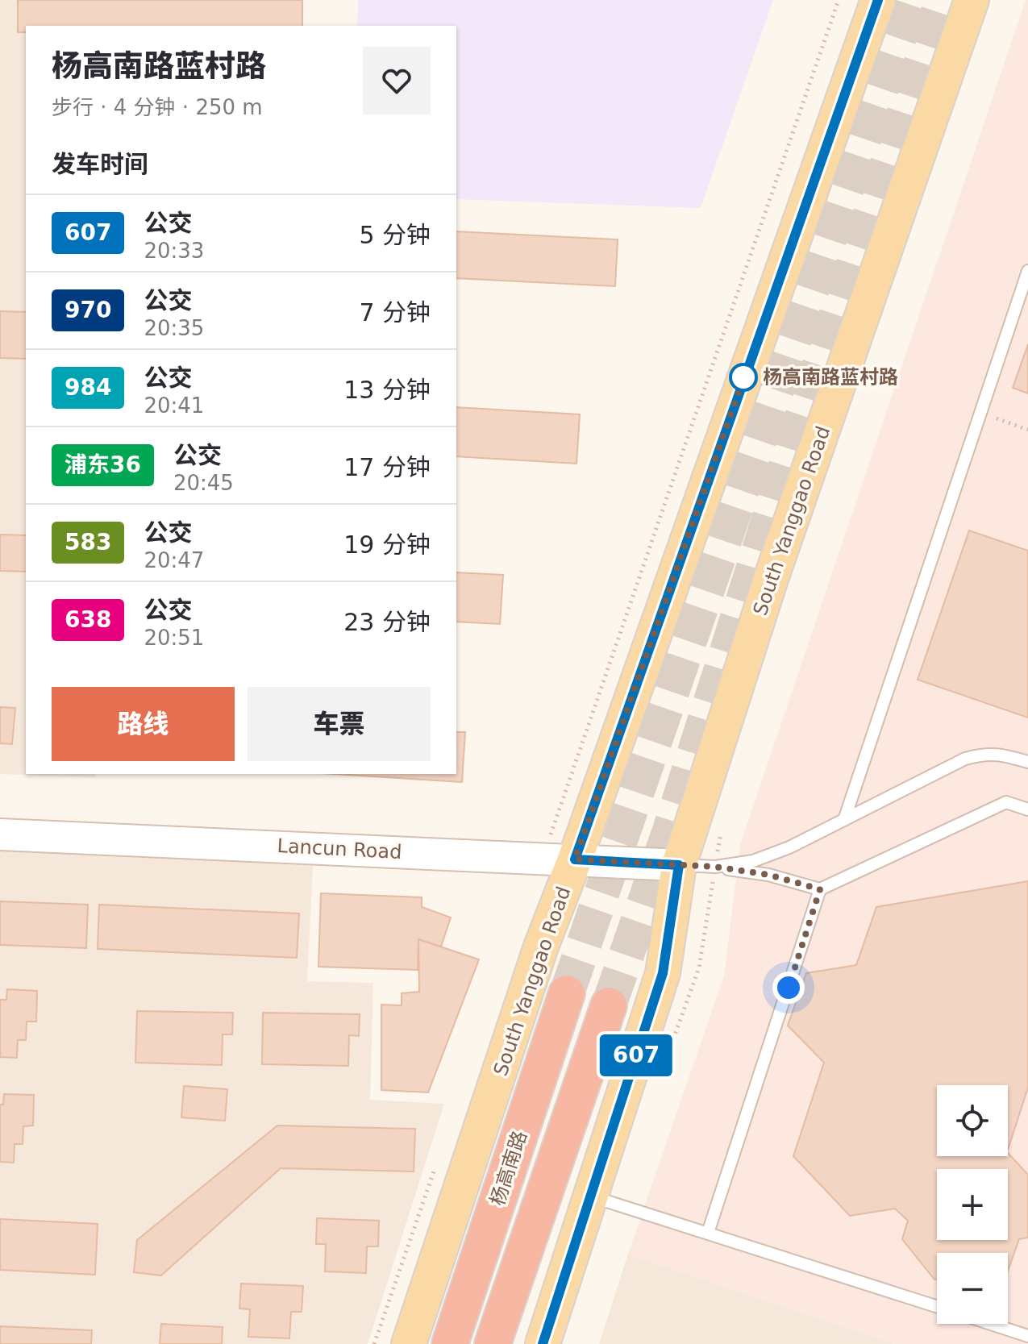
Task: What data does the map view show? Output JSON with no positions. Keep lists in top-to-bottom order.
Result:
{
  "streets": {
    "highway": ["杨高南路"],
    "main road": ["South Yanggao Road"],
    "street": ["Lancun Road"]
  },
  "crossings": [
    ["South Yanggao Road", "Lancun Road"]
  ],
  "places": ["杨高南路蓝村路"],
  "lines": ["bus line 607"],
  "page": {
    "on_map": "607",
    "heading": [
      ["杨高南路蓝村路", "步行 · 4 分钟 · 250 m"],
      "发车时间"
    ],
    "list": [
      {
        "mark": "607",
        "name": "公交",
        "note": "20:33",
        "value": "5 分钟"
      },
      {
        "mark": "970",
        "name": "公交",
        "note": "20:35",
        "value": "7 分钟"
      },
      {
        "mark": "984",
        "name": "公交",
        "note": "20:41",
        "value": "13 分钟"
      },
      {
        "mark": "浦东36",
        "name": "公交",
        "note": "20:45",
        "value": "17 分钟"
      },
      {
        "mark": "583",
        "name": "公交",
        "note": "20:47",
        "value": "19 分钟"
      },
      {
        "mark": "638",
        "name": "公交",
        "note": "20:51",
        "value": "23 分钟"
      }
    ],
    "buttons": ["路线", "车票"],
    "map_buttons": ["+", "−"]
  }
}
